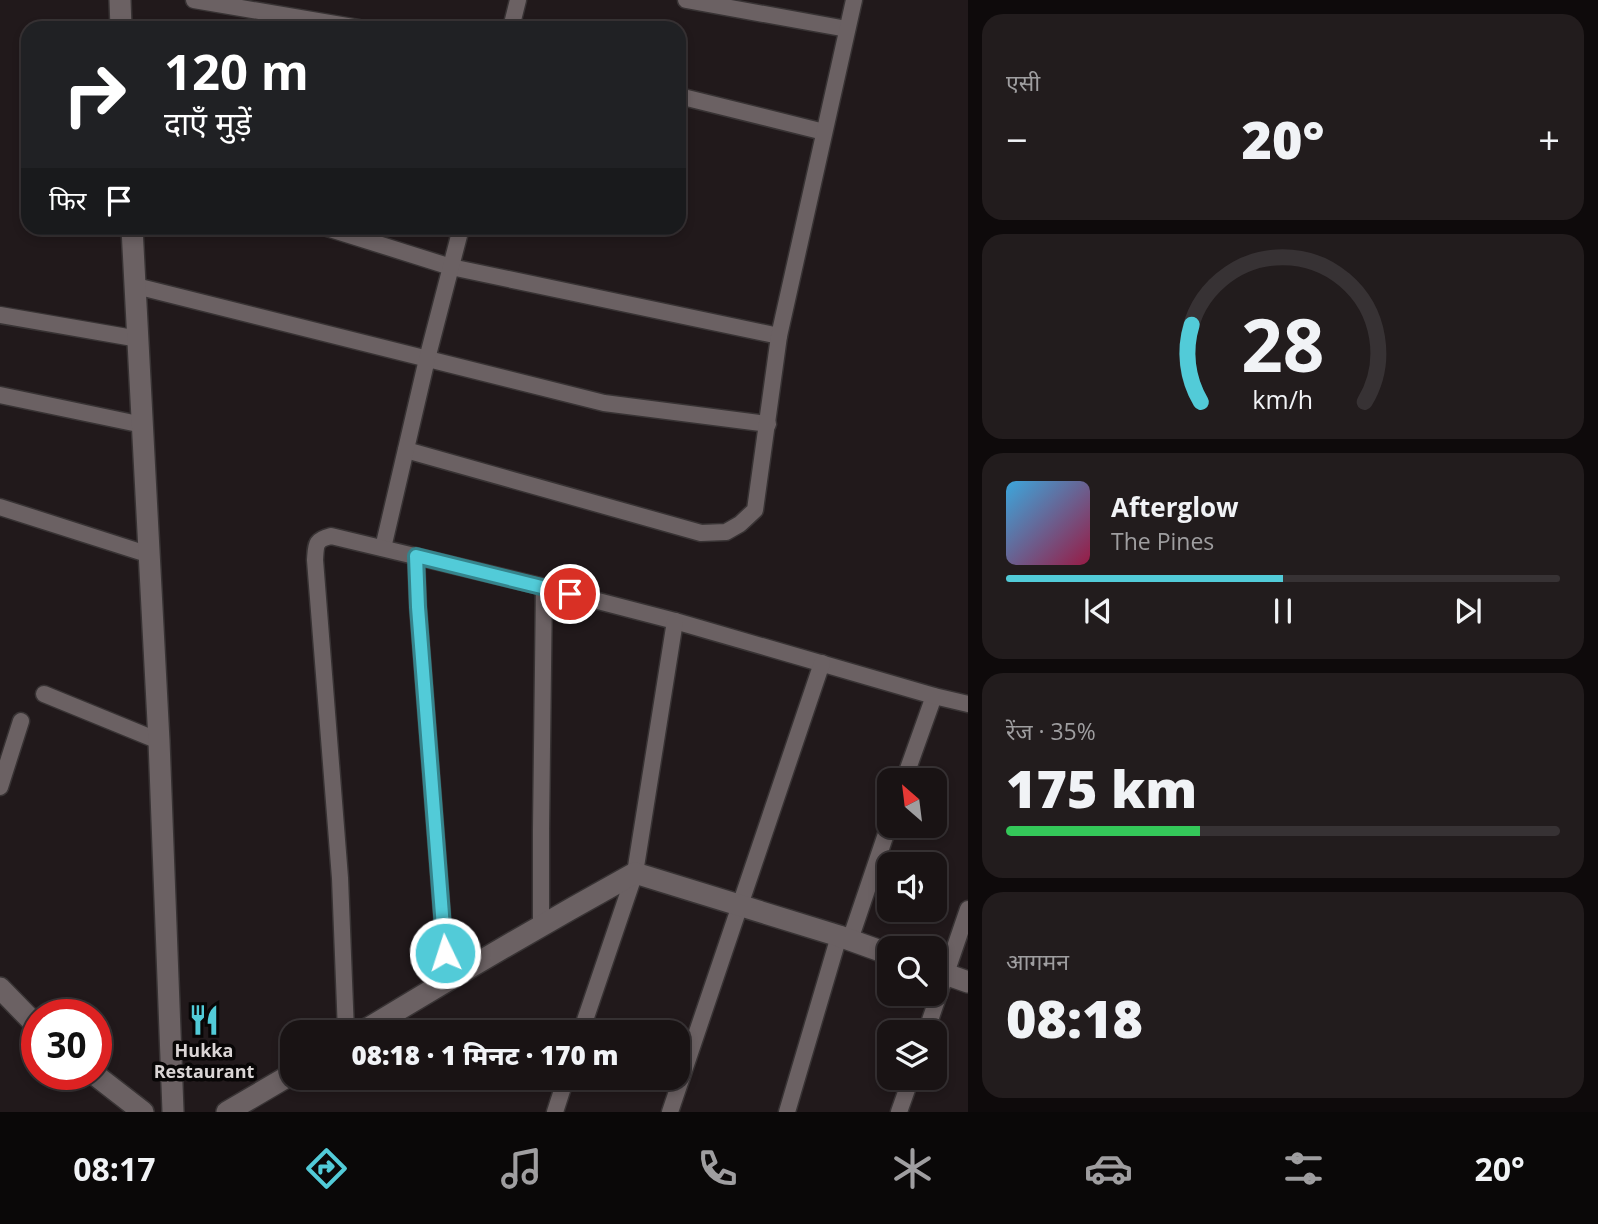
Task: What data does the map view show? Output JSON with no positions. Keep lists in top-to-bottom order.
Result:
{
  "places": {
    "restaurant": ["Hukka Restaurant"]
  },
  "north": "top left",
  "page": {
    "tile": [
      "एसी",
      ["रेंज · 35%", "175 km"],
      ["आगमन", "08:18"]
    ],
    "turn": ["120 m", "दाएँ मुड़ें"],
    "heat": ["−", "20°", "+"],
    "then": "फिर",
    "song": ["Afterglow", "The Pines"],
    "limit": "30",
    "trip": "08:18 · 1 मिनट · 170 m",
    "tabs": ["08:17", "20°"],
    "gauge": ["28", "km/h"]
  }
}
